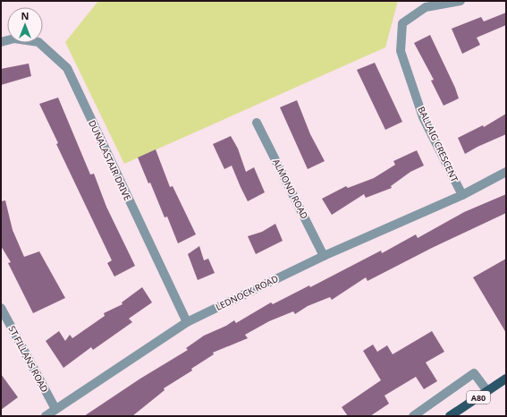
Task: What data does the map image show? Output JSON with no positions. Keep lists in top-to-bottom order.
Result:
{
  "streets": {
    "main road": ["A80"],
    "street": [
      "BALLAIG CRESCENT",
      "DUNALASTAIR DRIVE",
      "ALMOND ROAD",
      "LEDNOCK ROAD",
      "ST FILLANS ROAD"
    ]
  },
  "crossings": [
    ["BALLAIG CRESCENT", "LEDNOCK ROAD"],
    ["DUNALASTAIR DRIVE", "LEDNOCK ROAD"],
    ["ALMOND ROAD", "LEDNOCK ROAD"],
    ["LEDNOCK ROAD", "ST FILLANS ROAD"]
  ],
  "north": "top"
}
